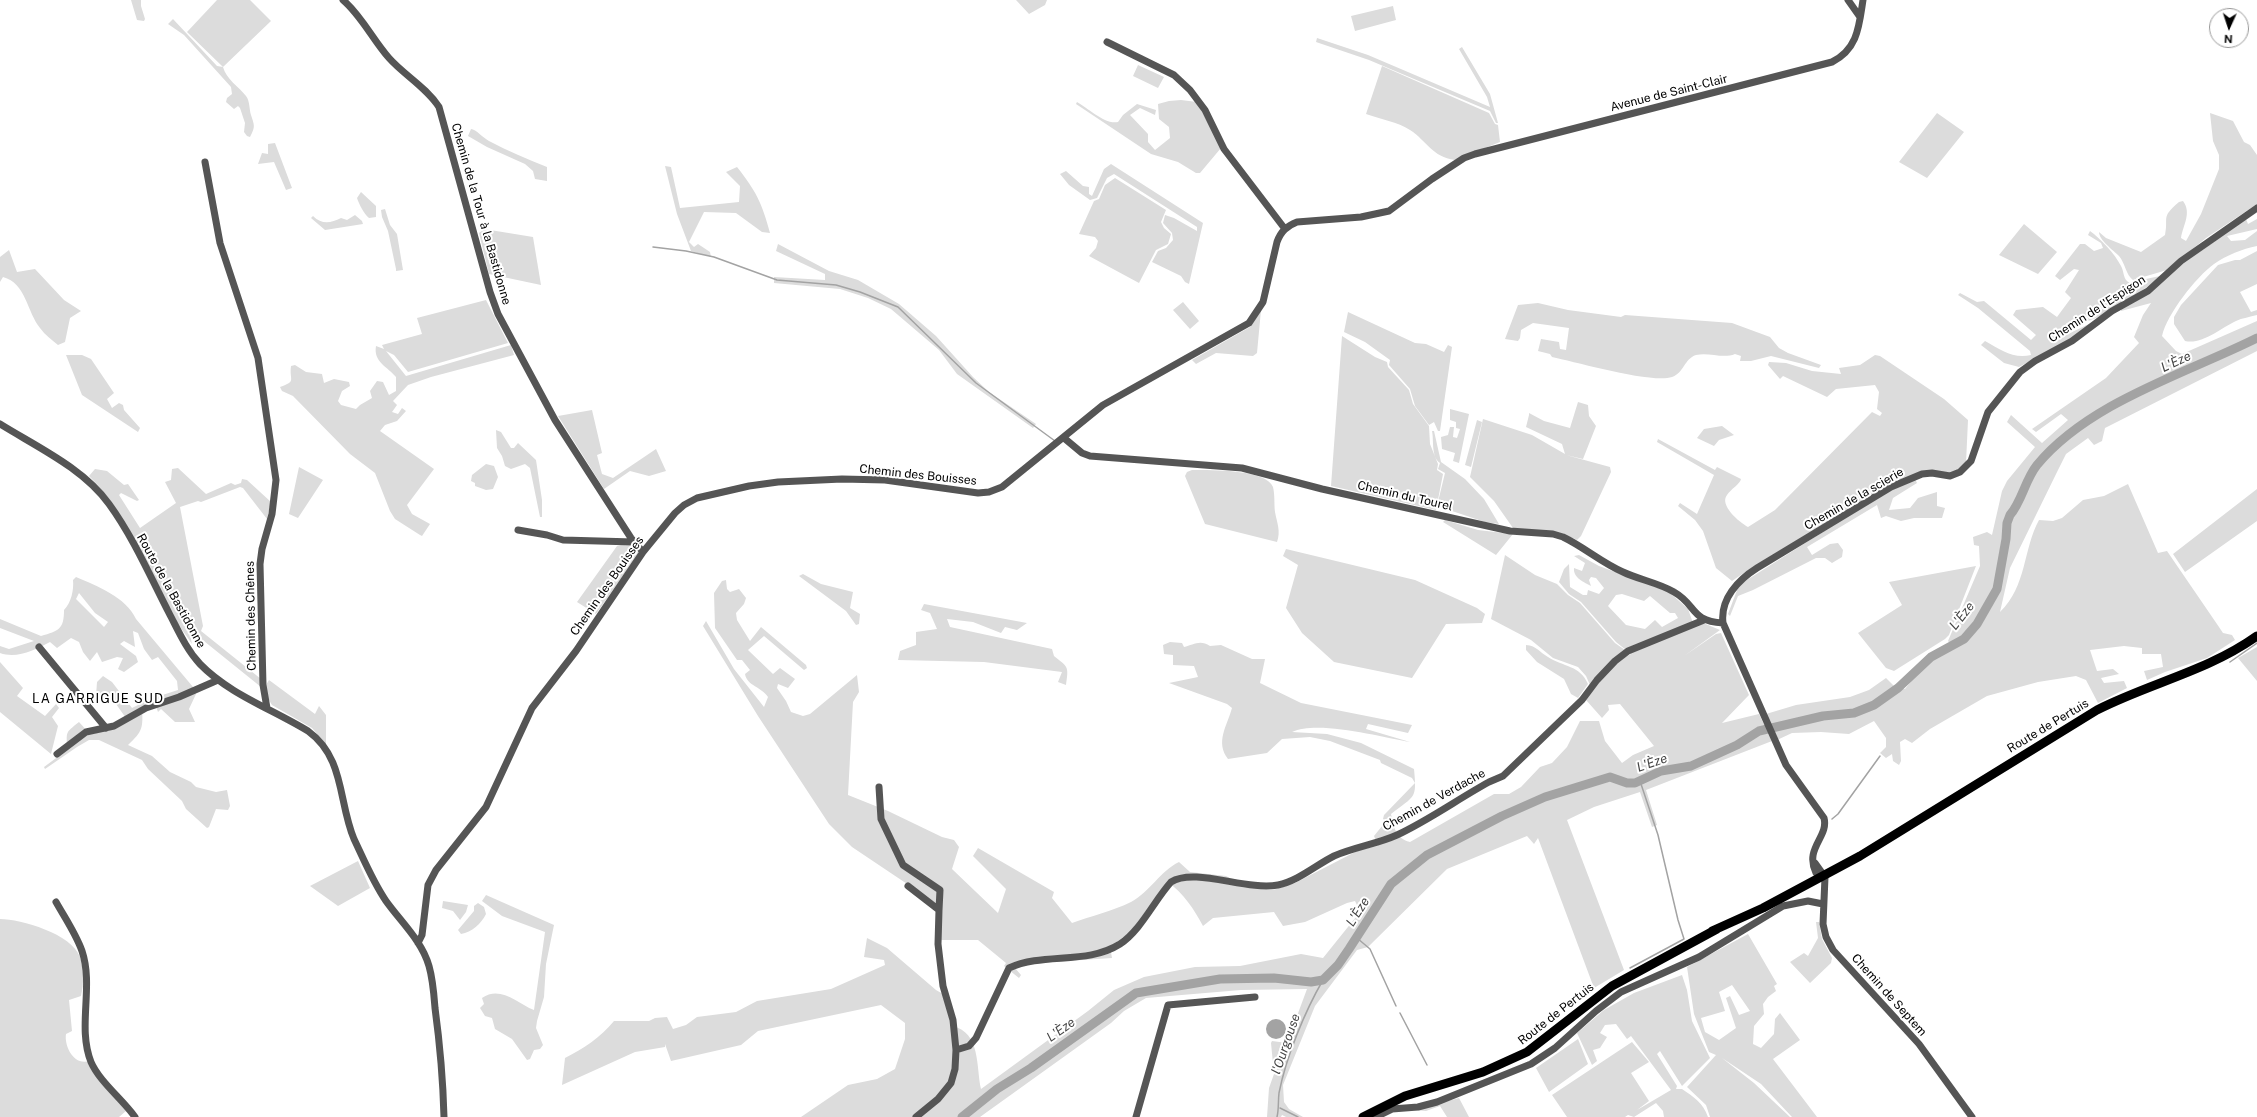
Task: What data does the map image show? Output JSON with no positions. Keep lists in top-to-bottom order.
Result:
{
  "streets": {
    "main road": ["Route de Pertuis"],
    "street": [
      "Avenue de Saint-Clair",
      "Chemin de la Tour à la Bastidonne",
      "Chemin de l'Espigon",
      "Chemin des Bouisses",
      "Chemin du Tourel",
      "Chemin de la scierie",
      "Route de la Bastidonne",
      "Chemin des Chênes",
      "Chemin de Verdache",
      "Chemin de Septem"
    ]
  },
  "crossings": [
    ["Avenue de Saint-Clair", "Chemin des Bouisses"],
    ["Chemin de la Tour à la Bastidonne", "Chemin des Bouisses"],
    ["Chemin de l'Espigon", "Chemin de la scierie"],
    ["Chemin des Bouisses", "Chemin du Tourel"],
    ["Chemin des Bouisses", "Route de la Bastidonne"],
    ["Chemin du Tourel", "Chemin de Verdache"],
    ["Route de la Bastidonne", "Chemin des Chênes"],
    ["Route de Pertuis", "Chemin de Septem"]
  ],
  "districts": ["LA GARRIGUE SUD"],
  "water": ["L'Èze", "l'Ourgouse"],
  "north": "bottom"
}
